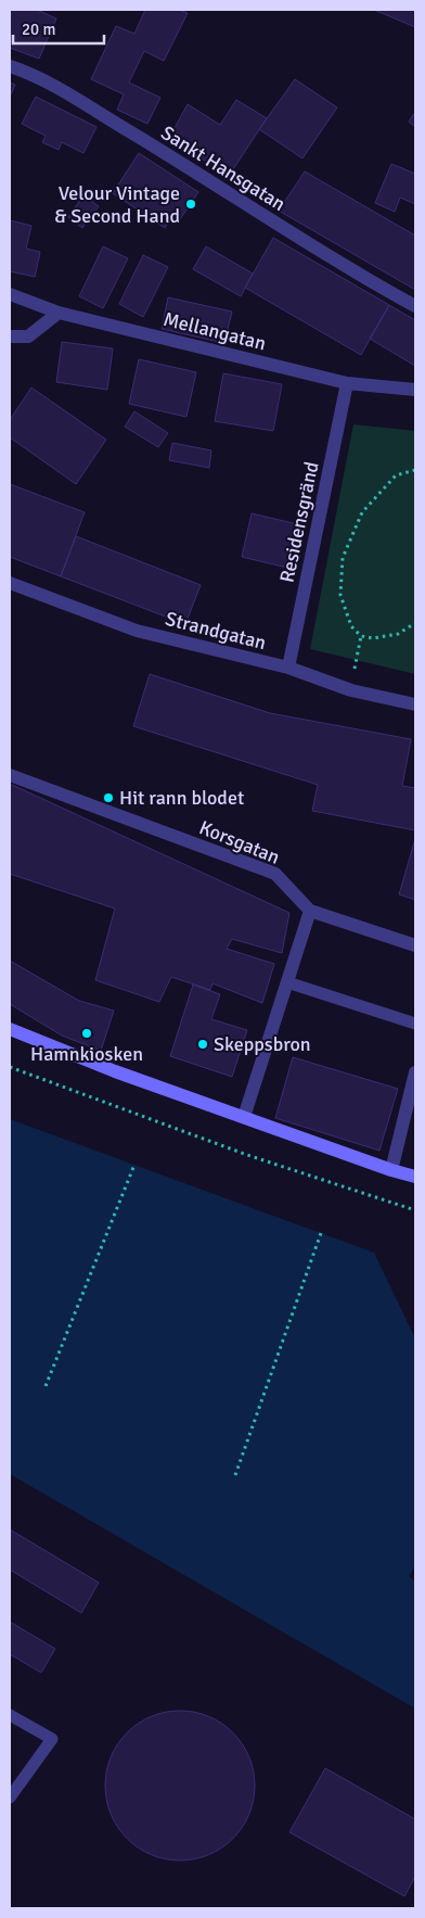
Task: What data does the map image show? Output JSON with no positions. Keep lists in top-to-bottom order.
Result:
{
  "streets": {
    "street": [
      "Sankt Hansgatan",
      "Mellangatan",
      "Residensgränd",
      "Strandgatan",
      "Korsgatan"
    ]
  },
  "crossings": [
    ["Mellangatan", "Residensgränd"],
    ["Residensgränd", "Strandgatan"]
  ],
  "places": [
    "Velour Vintage & Second Hand",
    "Hit rann blodet",
    "Hamnkiosken",
    "Skeppsbron"
  ],
  "scale_bar": "20 m"
}
